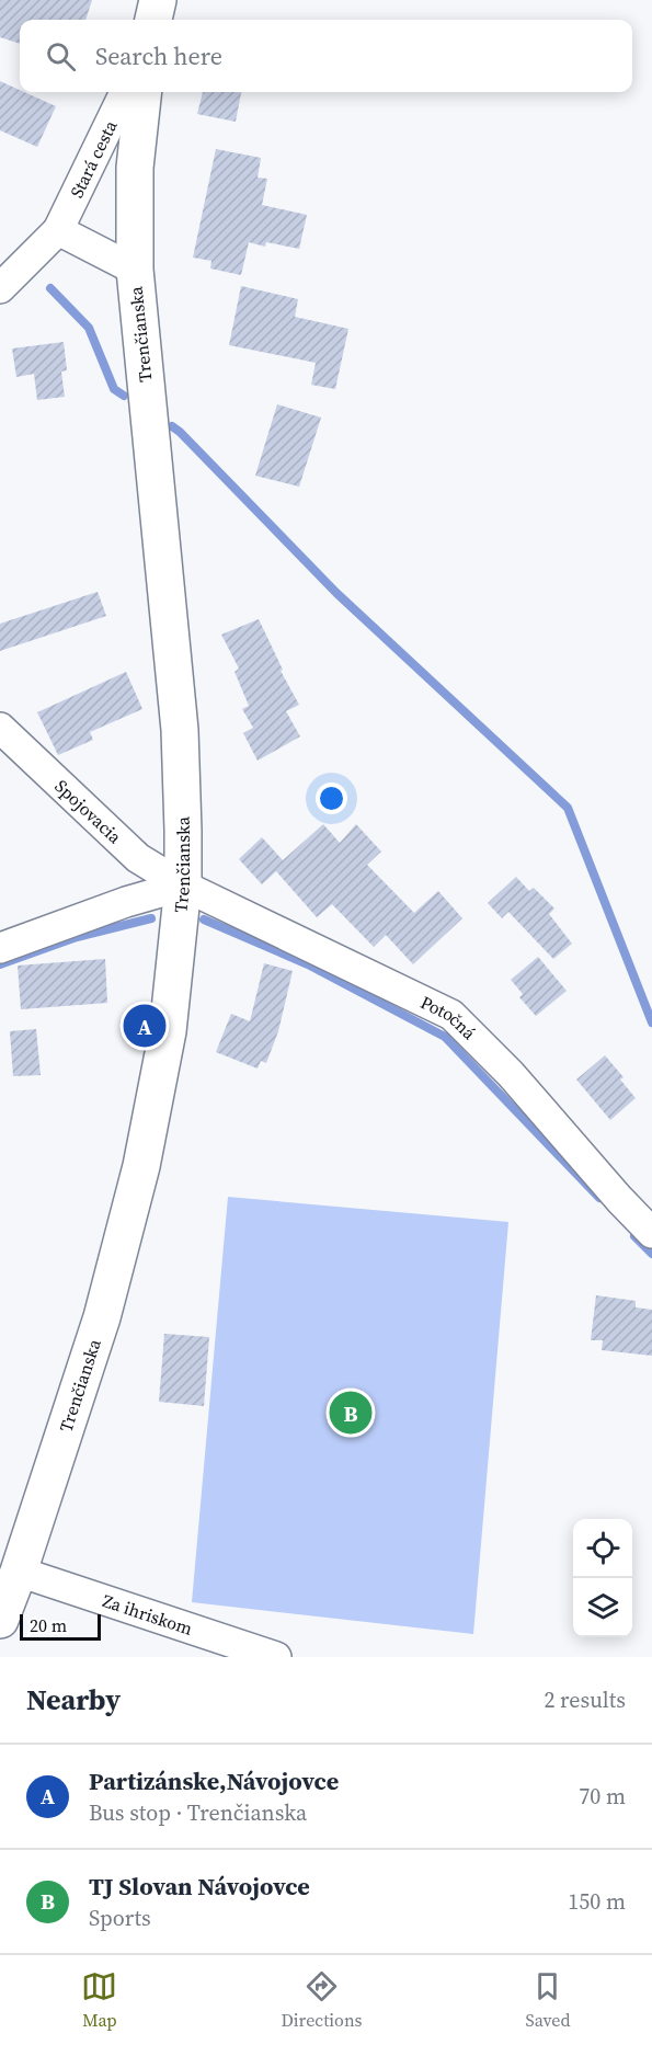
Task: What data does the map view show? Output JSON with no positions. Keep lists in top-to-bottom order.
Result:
{
  "streets": {
    "main road": ["Trenčianska"],
    "street": [
      "Stará cesta",
      "Spojovacia",
      "Potočná",
      "Za ihriskom"
    ]
  },
  "crossings": [
    ["Trenčianska", "Spojovacia"],
    ["Trenčianska", "Potočná"],
    ["Trenčianska", "Za ihriskom"],
    ["Spojovacia", "Potočná"]
  ],
  "scale_bar": "20 m",
  "page": {
    "search": "Search here",
    "pins": ["A", "B"],
    "scale": "20 m",
    "heading": ["Nearby", "2 results"],
    "list": [
      {
        "mark": "A",
        "name": "Partizánske,Návojovce",
        "note": "Bus stop · Trenčianska",
        "value": "70 m"
      },
      {
        "mark": "B",
        "name": "TJ Slovan Návojovce",
        "note": "Sports",
        "value": "150 m"
      }
    ],
    "nav": ["Map", "Directions", "Saved"]
  }
}
